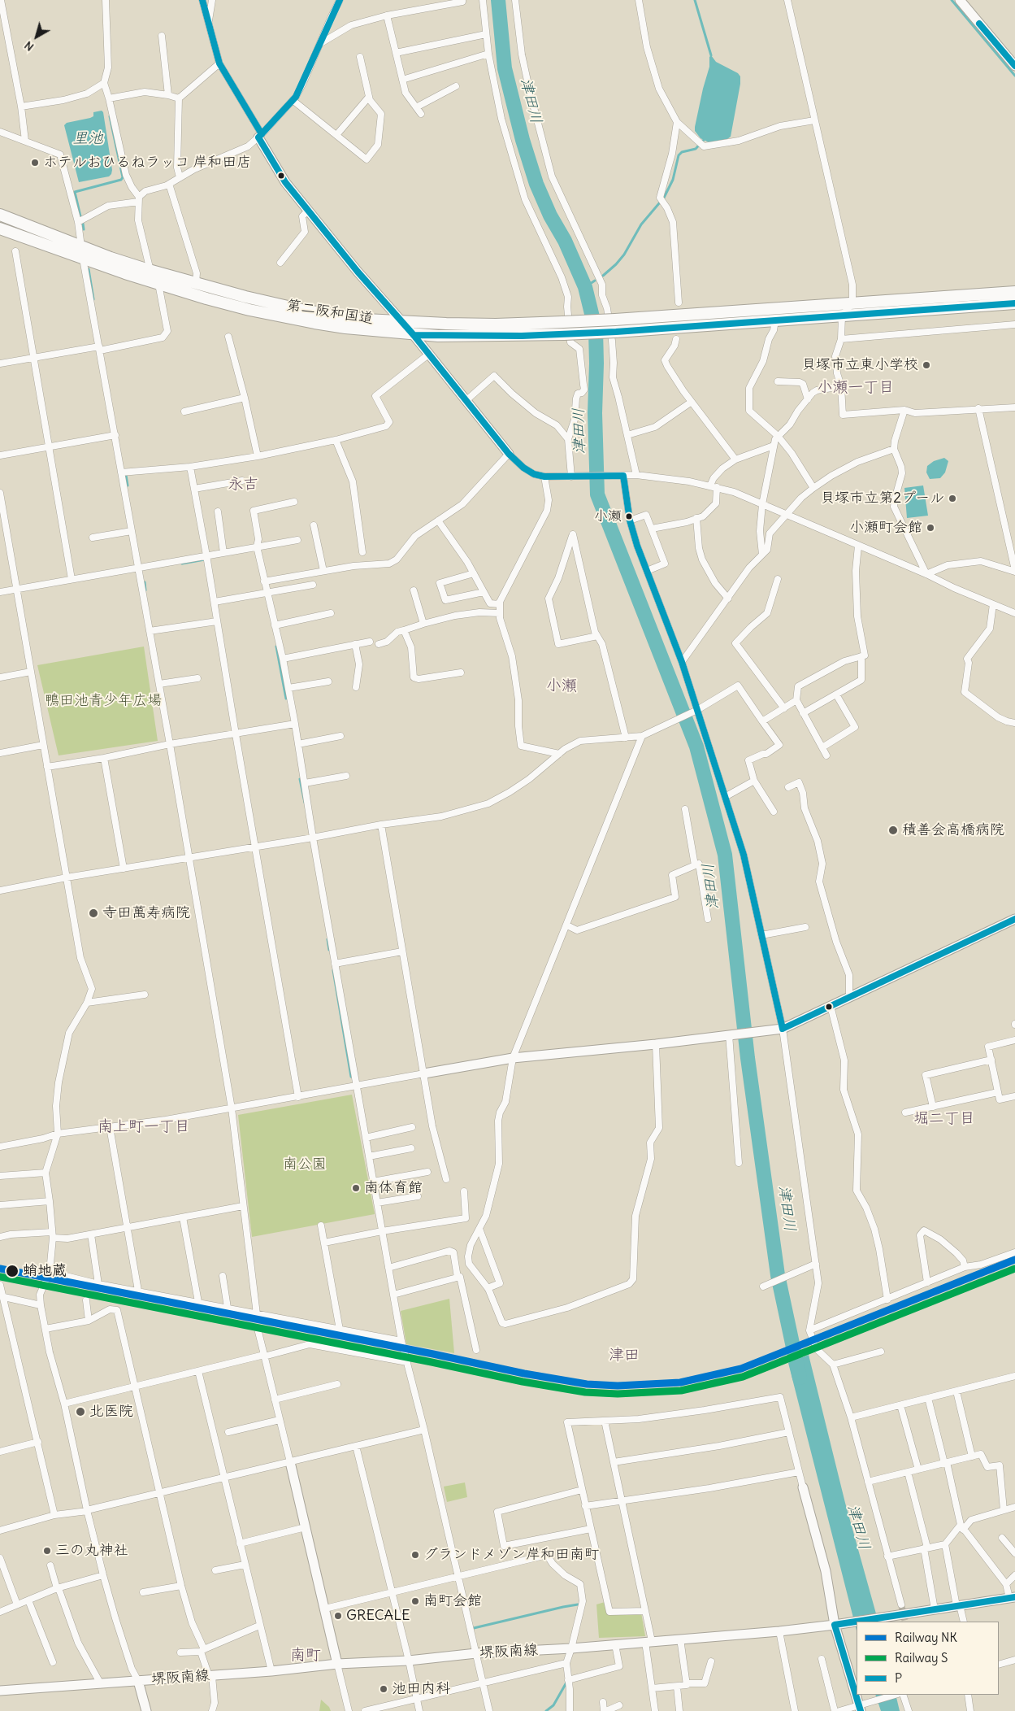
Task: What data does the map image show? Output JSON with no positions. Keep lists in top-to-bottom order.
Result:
{
  "streets": {
    "highway": ["第二阪和国道"],
    "street": ["堺阪南線"]
  },
  "districts": [
    "小瀬一丁目",
    "永吉",
    "小瀬",
    "堀二丁目",
    "南上町一丁目",
    "津田",
    "南町"
  ],
  "water": ["津田川", "里池"],
  "parks": ["鴨田池青少年広場", "南公園"],
  "places": [
    "ホテルおひるねラッコ 岸和田店",
    "貝塚市立東小学校",
    "貝塚市立第2プール",
    "小瀬",
    "小瀬町会館",
    "積善会高橋病院",
    "寺田萬寿病院",
    "南体育館",
    "蛸地蔵",
    "北医院",
    "三の丸神社",
    "グランドメゾン岸和田南町",
    "南町会館",
    "GRECALE",
    "池田内科"
  ],
  "lines": ["transit line P", "rail line NK", "rail line S"],
  "legend": ["Railway NK", "Railway S", "P"],
  "north": "bottom left"
}
